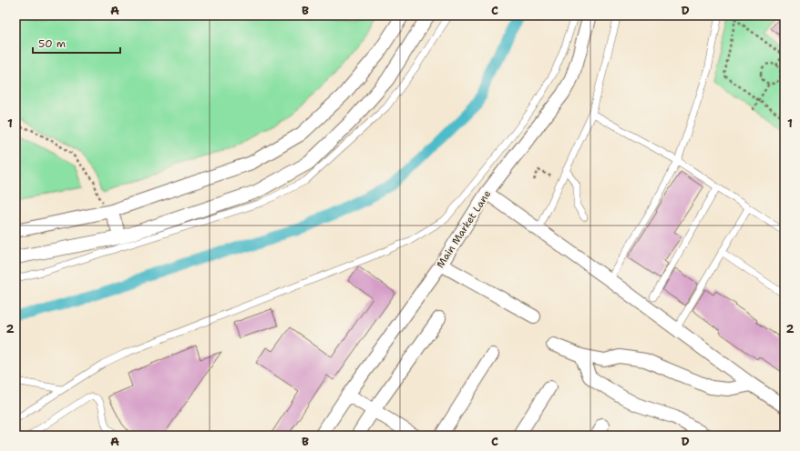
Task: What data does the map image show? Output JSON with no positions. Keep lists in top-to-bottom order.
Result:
{
  "streets": {
    "street": ["Main Market Lane"]
  },
  "scale_bar": "50 m",
  "grid": {
    "columns": [
      "A",
      "B",
      "C",
      "D"
    ],
    "rows": ["1", "2"]
  }
}
